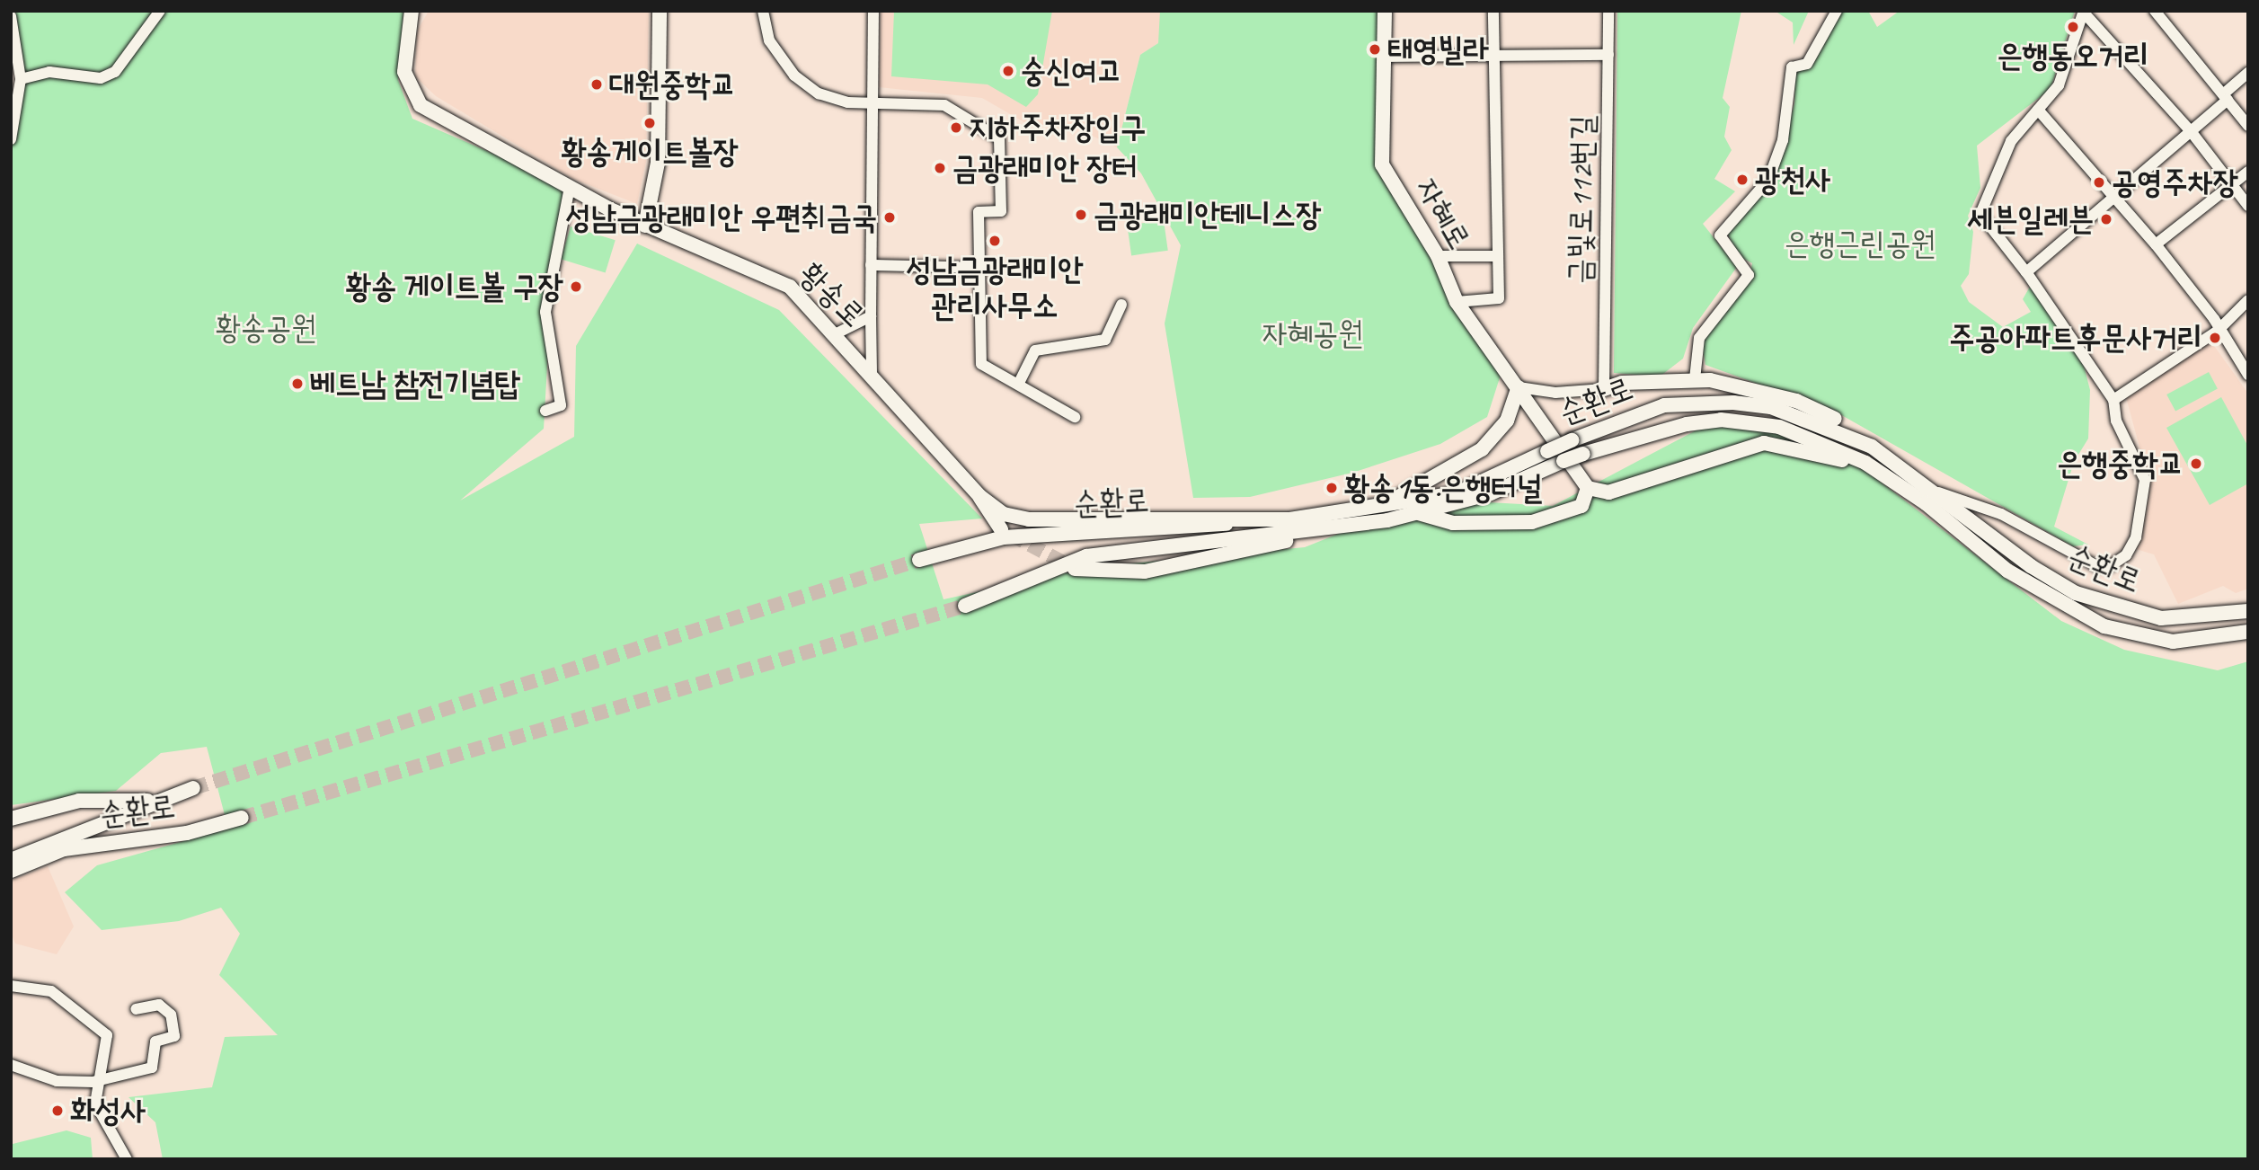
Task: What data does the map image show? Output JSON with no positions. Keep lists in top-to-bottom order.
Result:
{
  "streets": {
    "main road": ["자혜로", "황송로", "순환로"],
    "street": ["금빛로112번길"]
  },
  "parks": ["은행근린공원", "황송공원", "자혜공원"],
  "places": [
    "은행동오거리",
    "태영빌라",
    "숭신여고",
    "대원중학교",
    "황송게이트볼장",
    "지하주차장입구",
    "금광래미안 장터",
    "광천사",
    "공영주차장",
    "금광래미안테니스장",
    "성남금광래미안 우편취금국",
    "세븐일레븐",
    "성남금광래미안 관리사무소",
    "황송 게이트볼 구장",
    "주공아파트후문사거리",
    "베트남 참전기념탑",
    "은행중학교",
    "황송1동.은행터널",
    "화성사"
  ]
}
